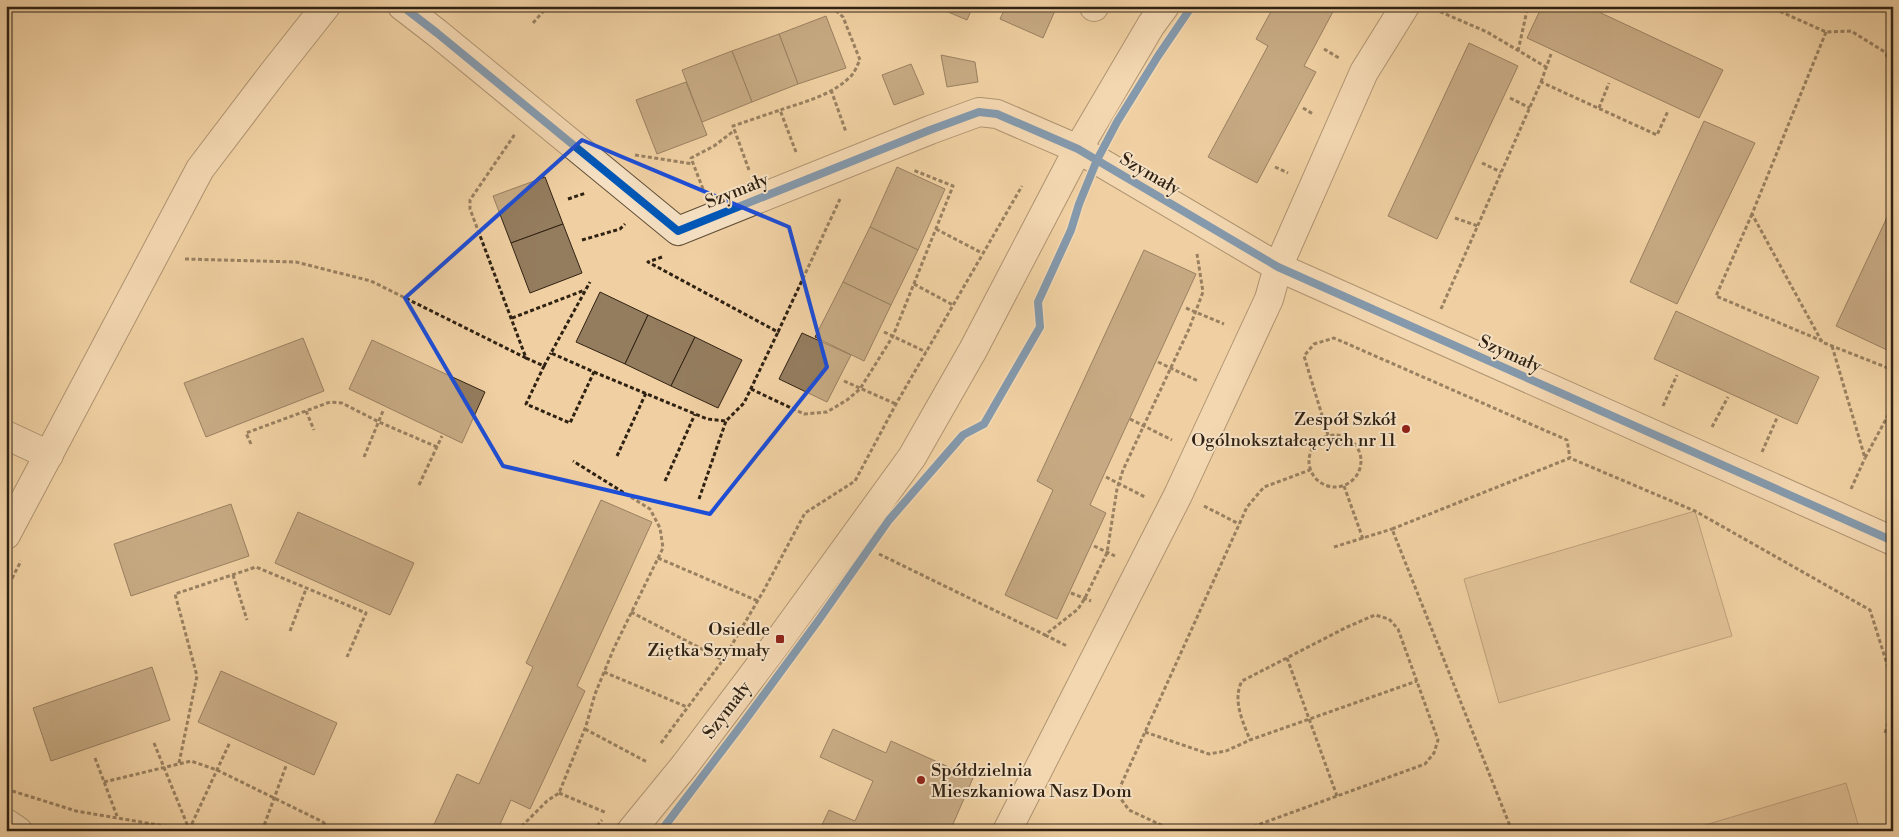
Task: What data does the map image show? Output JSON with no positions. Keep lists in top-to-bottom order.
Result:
{
  "streets": {
    "street": ["Szymały"]
  },
  "places": {
    "other": ["Zespół Szkół Ogólnokształcących nr 11", "Spółdzielnia Mieszkaniowa Nasz Dom"],
    "transit": ["Osiedle Ziętka Szymały"]
  }
}
